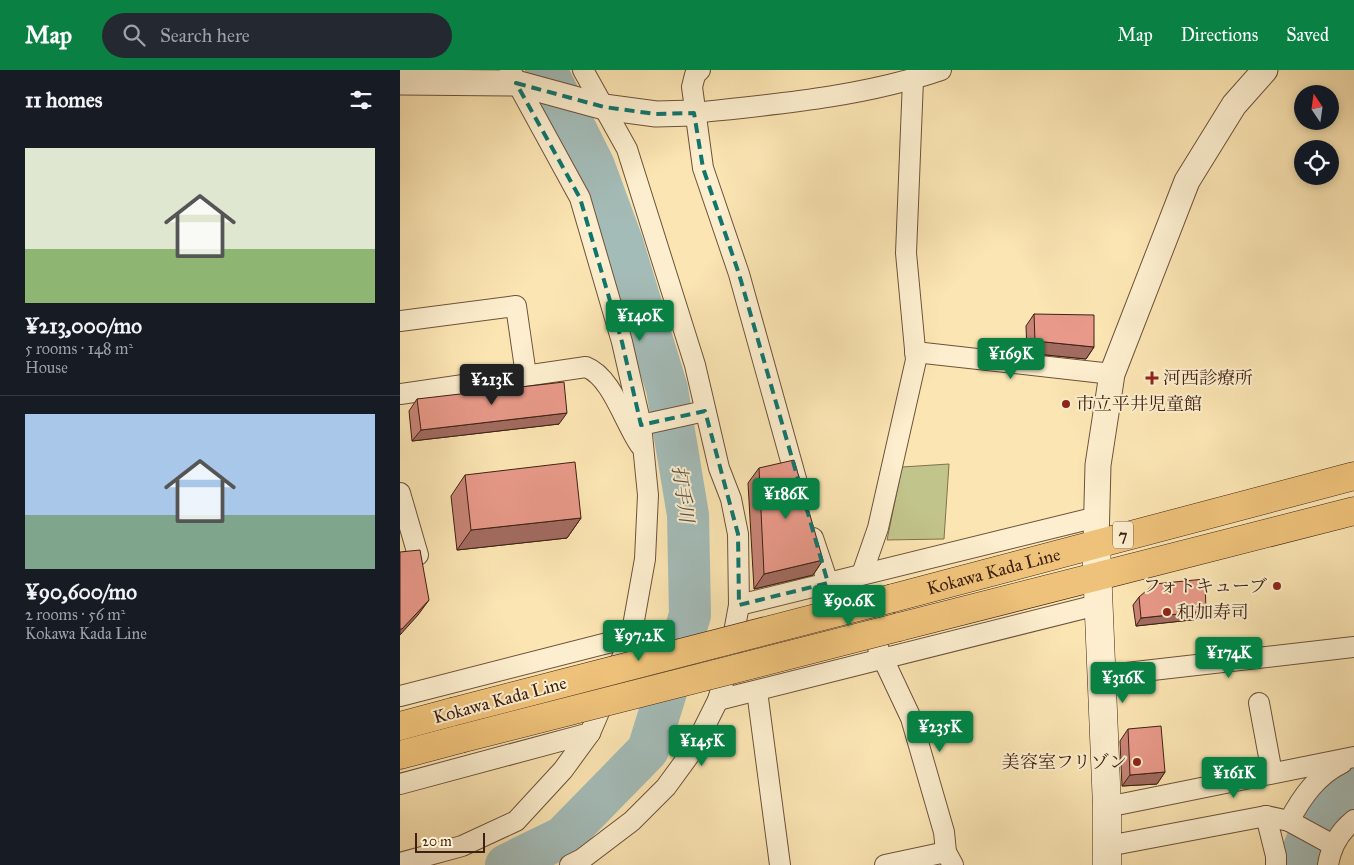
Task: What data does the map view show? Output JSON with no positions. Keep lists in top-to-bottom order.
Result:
{
  "streets": {
    "main road": ["7", "Kokawa Kada Line"]
  },
  "water": ["打手川"],
  "places": {
    "health": ["河西診療所"],
    "other": [
      "市立平井児童館",
      "フォトキューブ",
      "和加寿司",
      "美容室フリゾン"
    ]
  },
  "scale_bar": "20 m",
  "north": "top",
  "page": {
    "header": "Map",
    "search": "Search here",
    "nav": ["Map", "Directions", "Saved"],
    "heading": "11 homes",
    "list": [
      {
        "name": "¥213,000/mo",
        "note": "5 rooms · 148 m² · House"
      },
      {
        "name": "¥90,600/mo",
        "note": "2 rooms · 56 m² · Kokawa Kada Line"
      }
    ],
    "price": [
      "¥140K",
      "¥169K",
      "¥213K",
      "¥186K",
      "¥90.6K",
      "¥97.2K",
      "¥174K",
      "¥316K",
      "¥235K",
      "¥145K",
      "¥161K"
    ],
    "scale": "20 m"
  }
}
